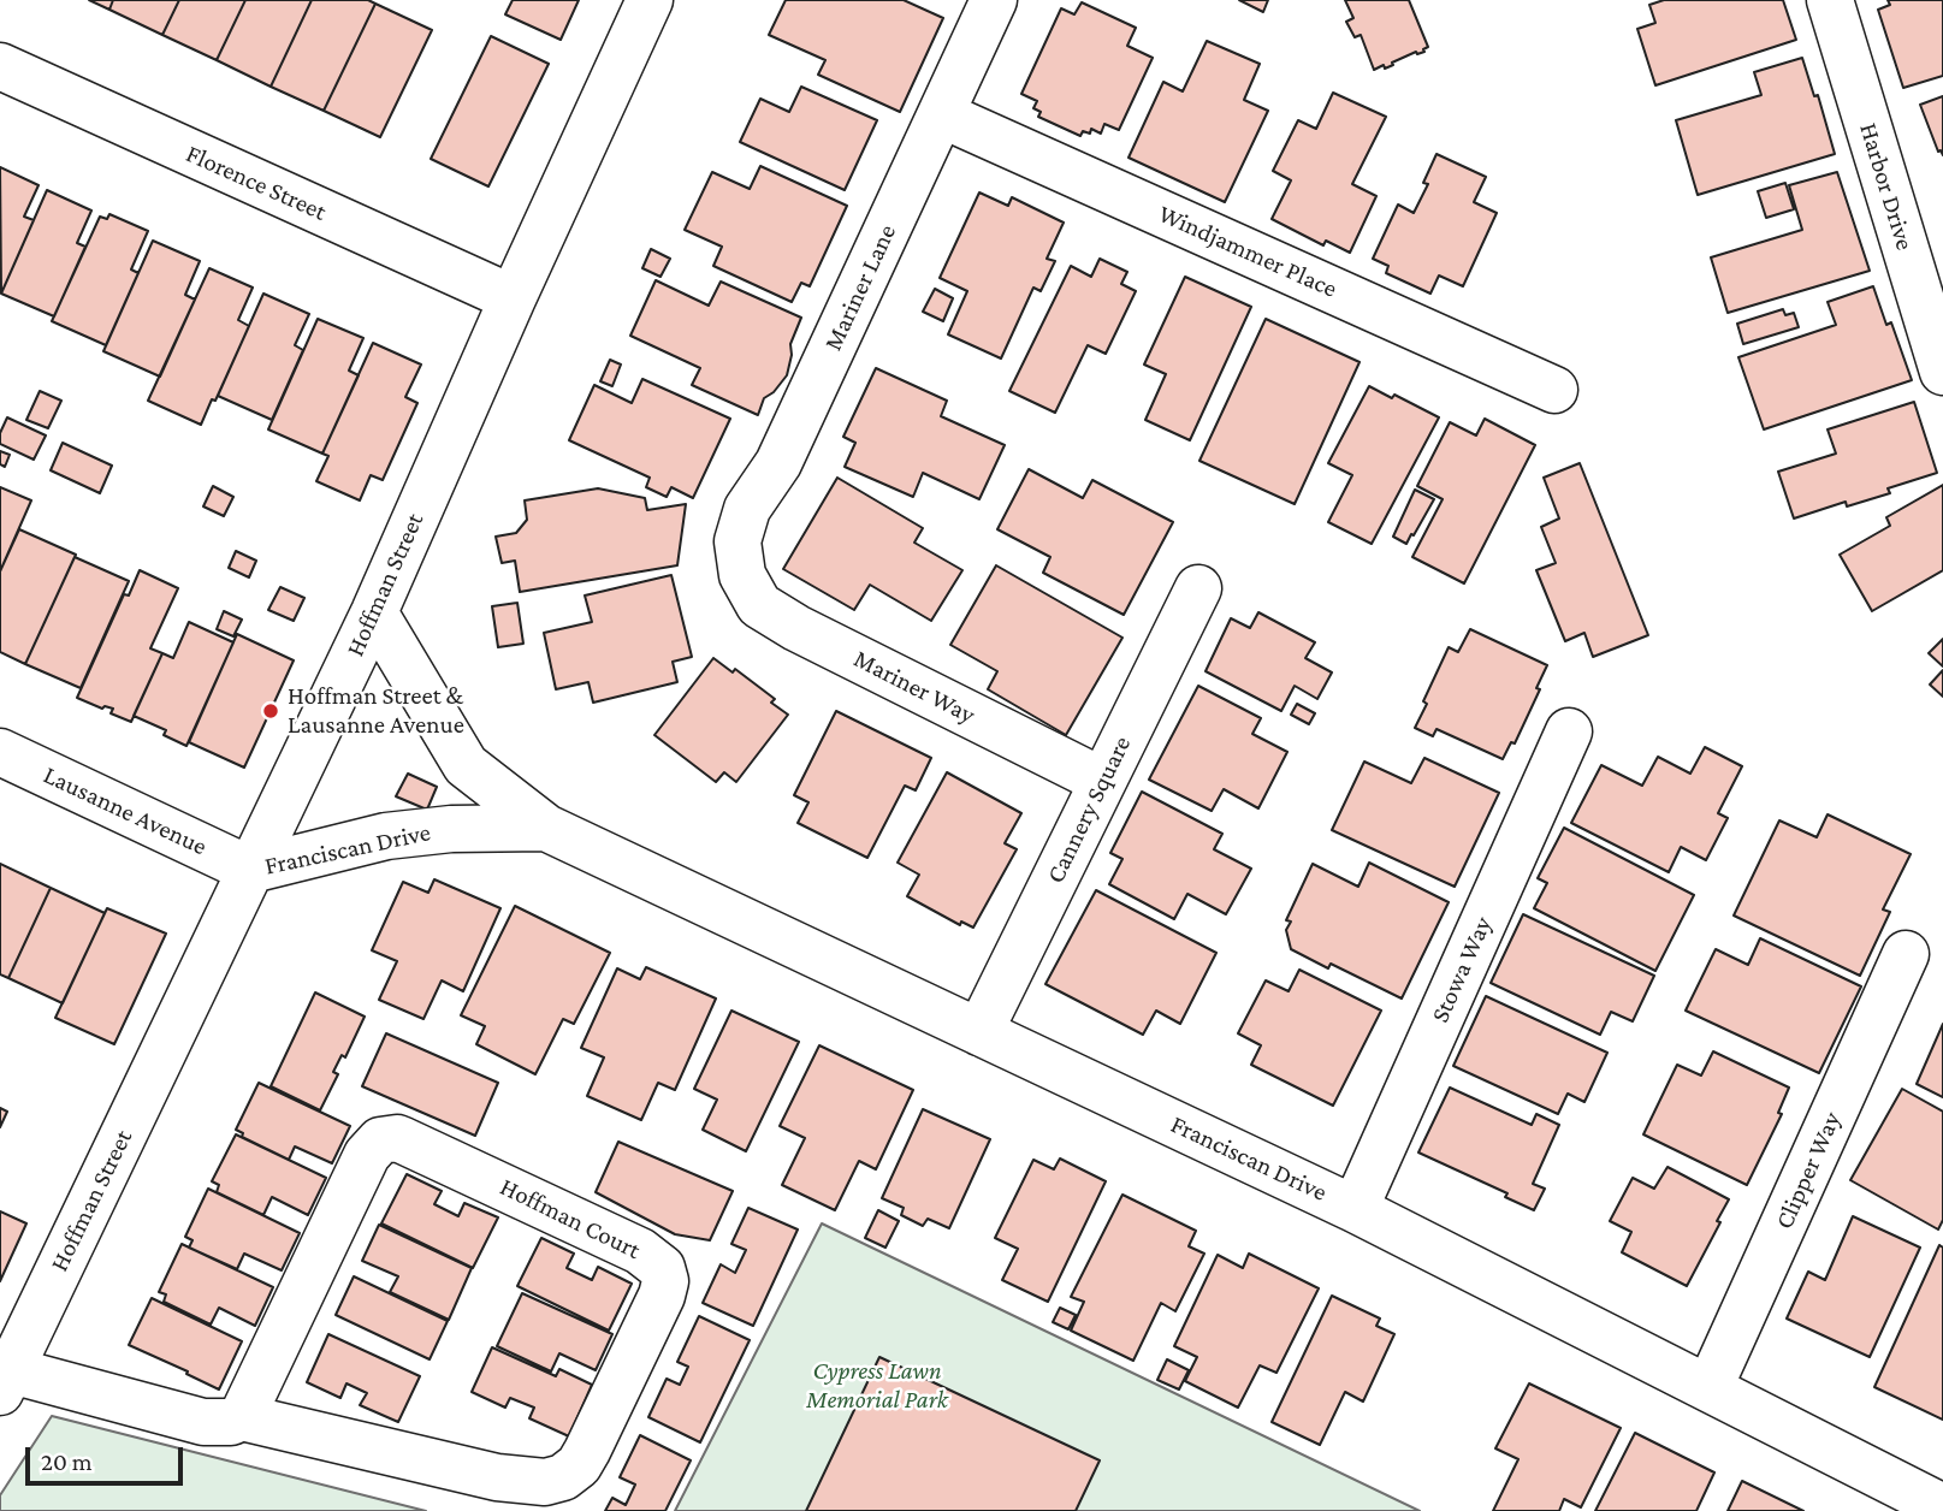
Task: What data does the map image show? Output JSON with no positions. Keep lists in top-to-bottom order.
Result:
{
  "streets": {
    "street": [
      "Florence Street",
      "Harbor Drive",
      "Windjammer Place",
      "Mariner Lane",
      "Hoffman Street",
      "Mariner Way",
      "Cannery Square",
      "Lausanne Avenue",
      "Franciscan Drive",
      "Stowa Way",
      "Clipper Way",
      "Hoffman Court"
    ]
  },
  "crossings": [
    ["Florence Street", "Hoffman Street"],
    ["Windjammer Place", "Mariner Lane"],
    ["Mariner Lane", "Mariner Way"],
    ["Hoffman Street", "Lausanne Avenue"],
    ["Hoffman Street", "Franciscan Drive"],
    ["Hoffman Street", "Hoffman Court"],
    ["Mariner Way", "Cannery Square"],
    ["Cannery Square", "Franciscan Drive"],
    ["Lausanne Avenue", "Franciscan Drive"],
    ["Franciscan Drive", "Stowa Way"],
    ["Franciscan Drive", "Clipper Way"]
  ],
  "parks": ["Cypress Lawn Memorial Park"],
  "places": ["Hoffman Street & Lausanne Avenue"],
  "scale_bar": "20 m"
}
